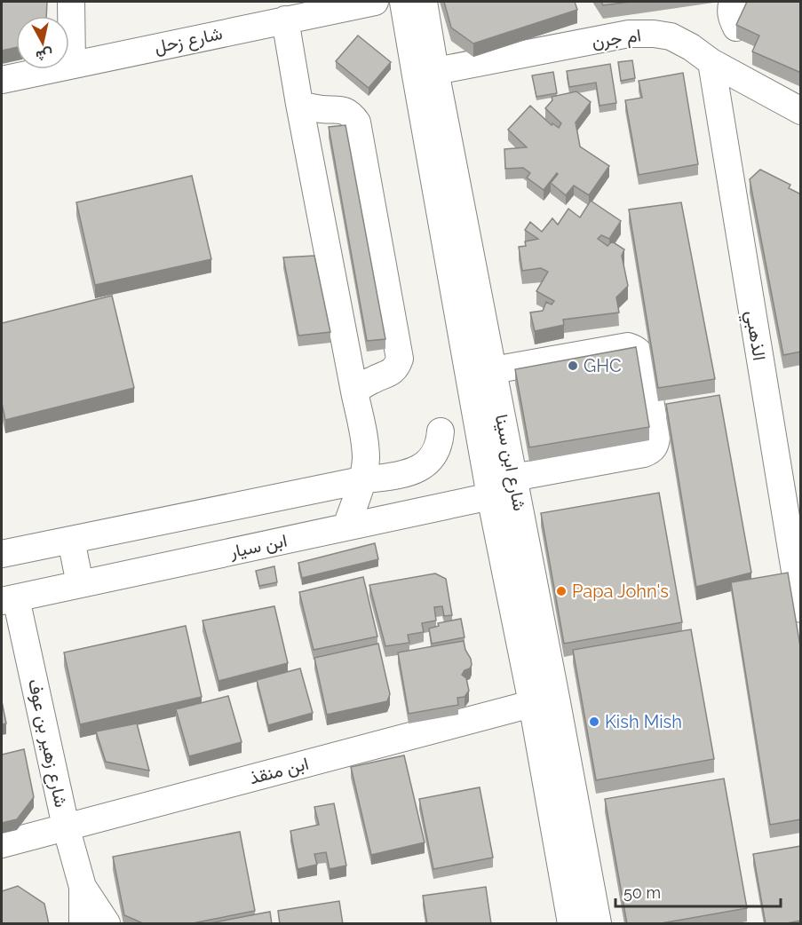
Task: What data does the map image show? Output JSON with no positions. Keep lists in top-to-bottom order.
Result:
{
  "streets": {
    "street": [
      "ام جرن",
      "شارع زحل",
      "الذهبي",
      "شارع ابن سينا",
      "ابن سيار",
      "شارع زهير بن عوف",
      "ابن منقذ"
    ]
  },
  "crossings": [
    ["ام جرن", "الذهبي"],
    ["ام جرن", "شارع ابن سينا"],
    ["شارع ابن سينا", "ابن سيار"],
    ["شارع ابن سينا", "ابن منقذ"],
    ["ابن سيار", "شارع زهير بن عوف"],
    ["شارع زهير بن عوف", "ابن منقذ"]
  ],
  "places": ["GHC", "Papa John's", "Kish Mish"],
  "scale_bar": "50 m",
  "north": "bottom"
}
